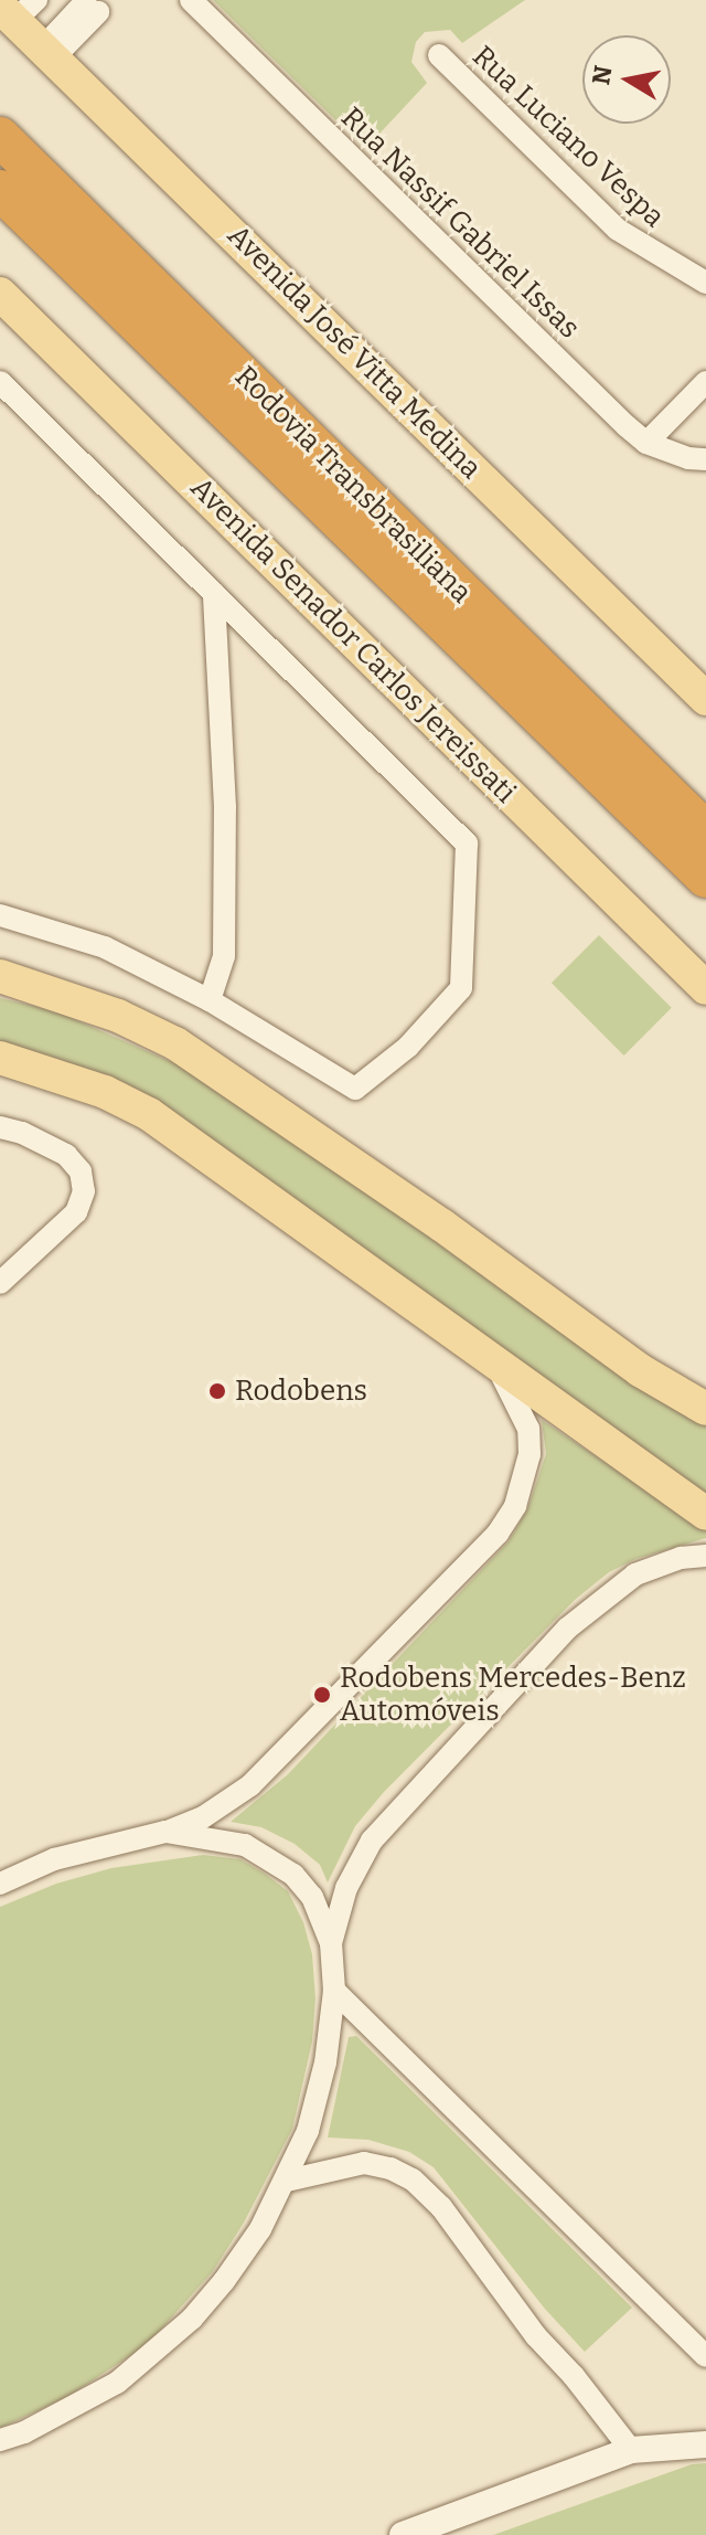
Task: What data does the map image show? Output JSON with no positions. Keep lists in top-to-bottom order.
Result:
{
  "streets": {
    "highway": ["Rodovia Transbrasiliana"],
    "main road": ["Avenida José Vitta Medina", "Avenida Senador Carlos Jereissati"],
    "street": ["Rua Luciano Vespa", "Rua Nassif Gabriel Issas"]
  },
  "places": ["Rodobens", "Rodobens Mercedes-Benz Automóveis"],
  "north": "left"
}
